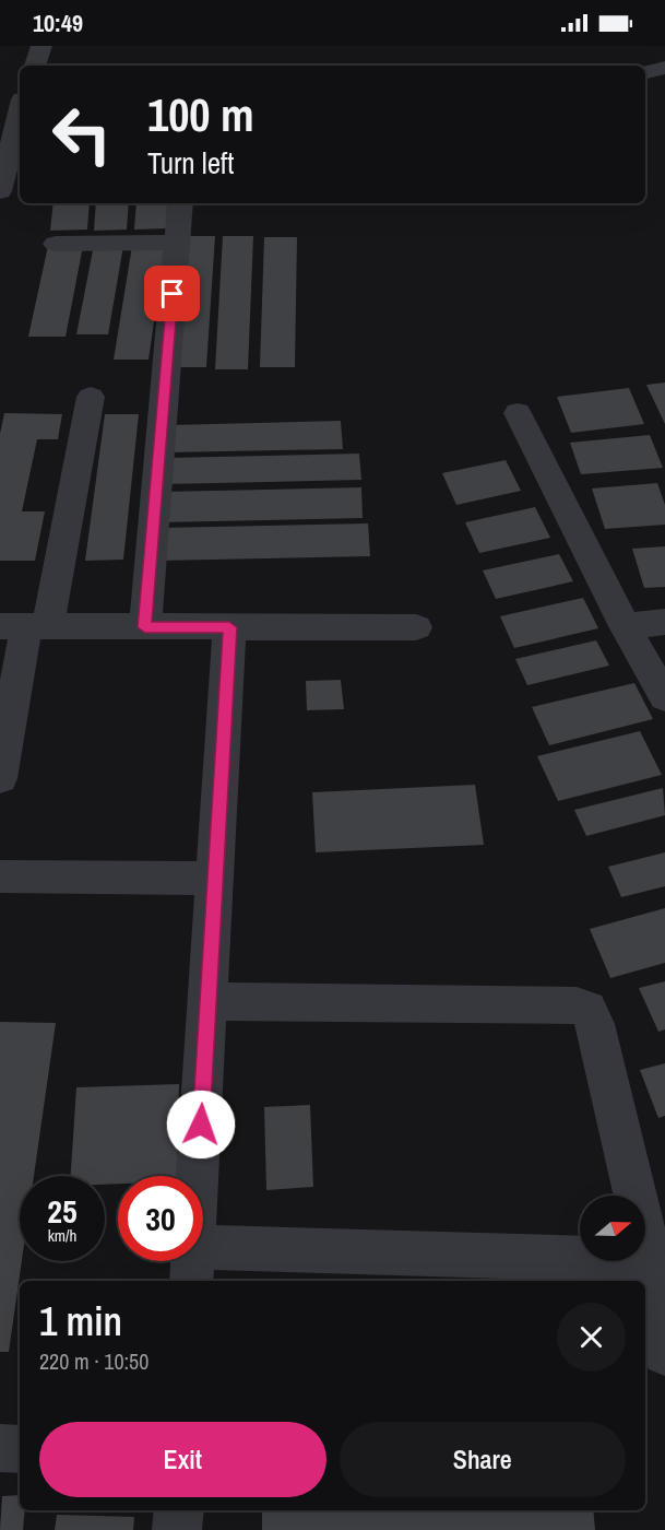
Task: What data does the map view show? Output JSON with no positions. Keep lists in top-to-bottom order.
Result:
{
  "north": "right",
  "page": {
    "status": "10:49",
    "turn": ["100 m", "Turn left"],
    "speed": "25 km/h",
    "limit": "30",
    "heading": ["1 min", "220 m · 10:50"],
    "buttons": ["Exit", "Share"]
  }
}
